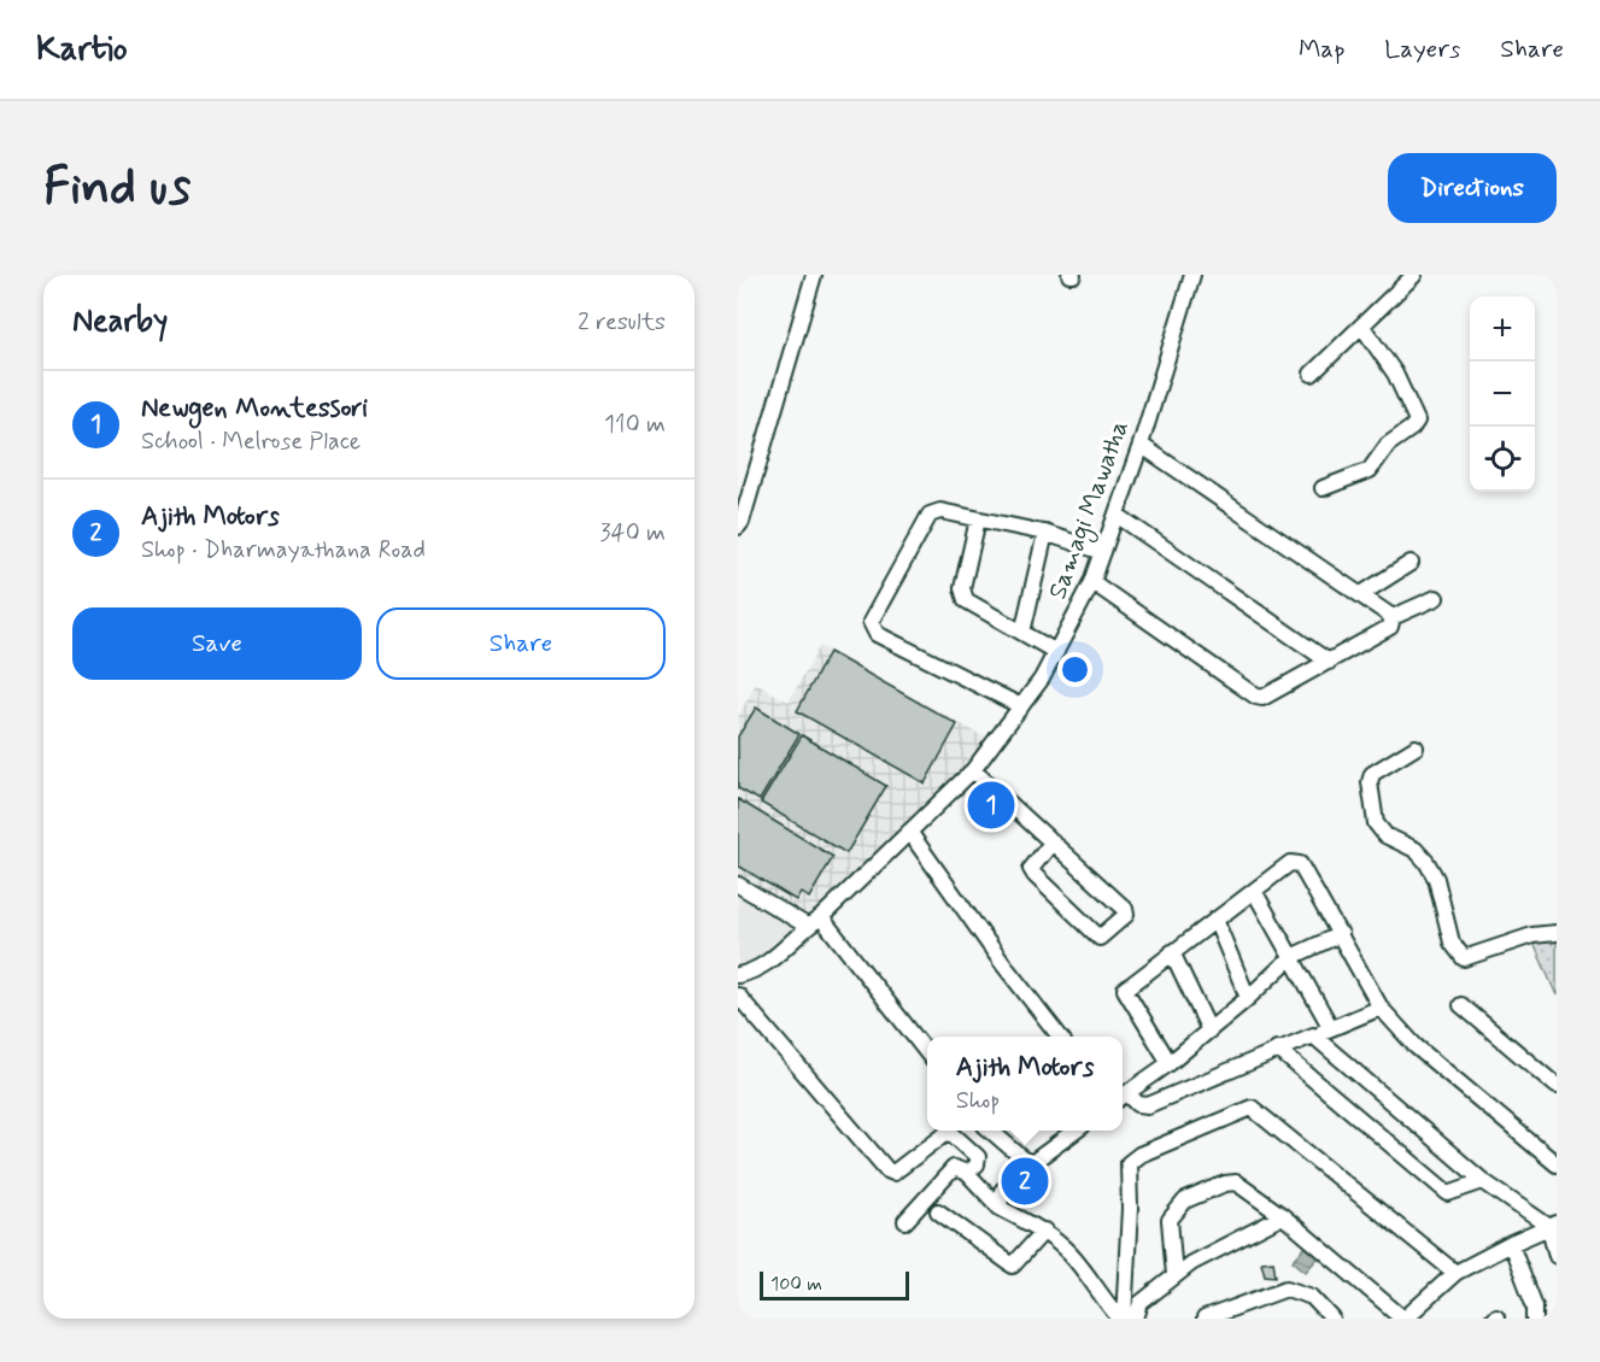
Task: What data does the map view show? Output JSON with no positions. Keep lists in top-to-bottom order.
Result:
{
  "streets": {
    "street": ["Samagi Mawatha"]
  },
  "scale_bar": "100 m",
  "page": {
    "header": "Kartio",
    "nav": ["Map", "Layers", "Share"],
    "buttons": [
      "Directions",
      ["Save", "Share"]
    ],
    "title": "Find us",
    "heading": ["Nearby", "2 results"],
    "map_buttons": ["+", "−"],
    "list": [
      {
        "mark": "1",
        "name": "Newgen Montessori",
        "note": "School · Melrose Place",
        "value": "110 m"
      },
      {
        "mark": "2",
        "name": "Ajith Motors",
        "note": "Shop · Dharmayathana Road",
        "value": "340 m"
      }
    ],
    "pins": ["1", "2"],
    "popup": ["Ajith Motors", "Shop"],
    "scale": "100 m"
  }
}
